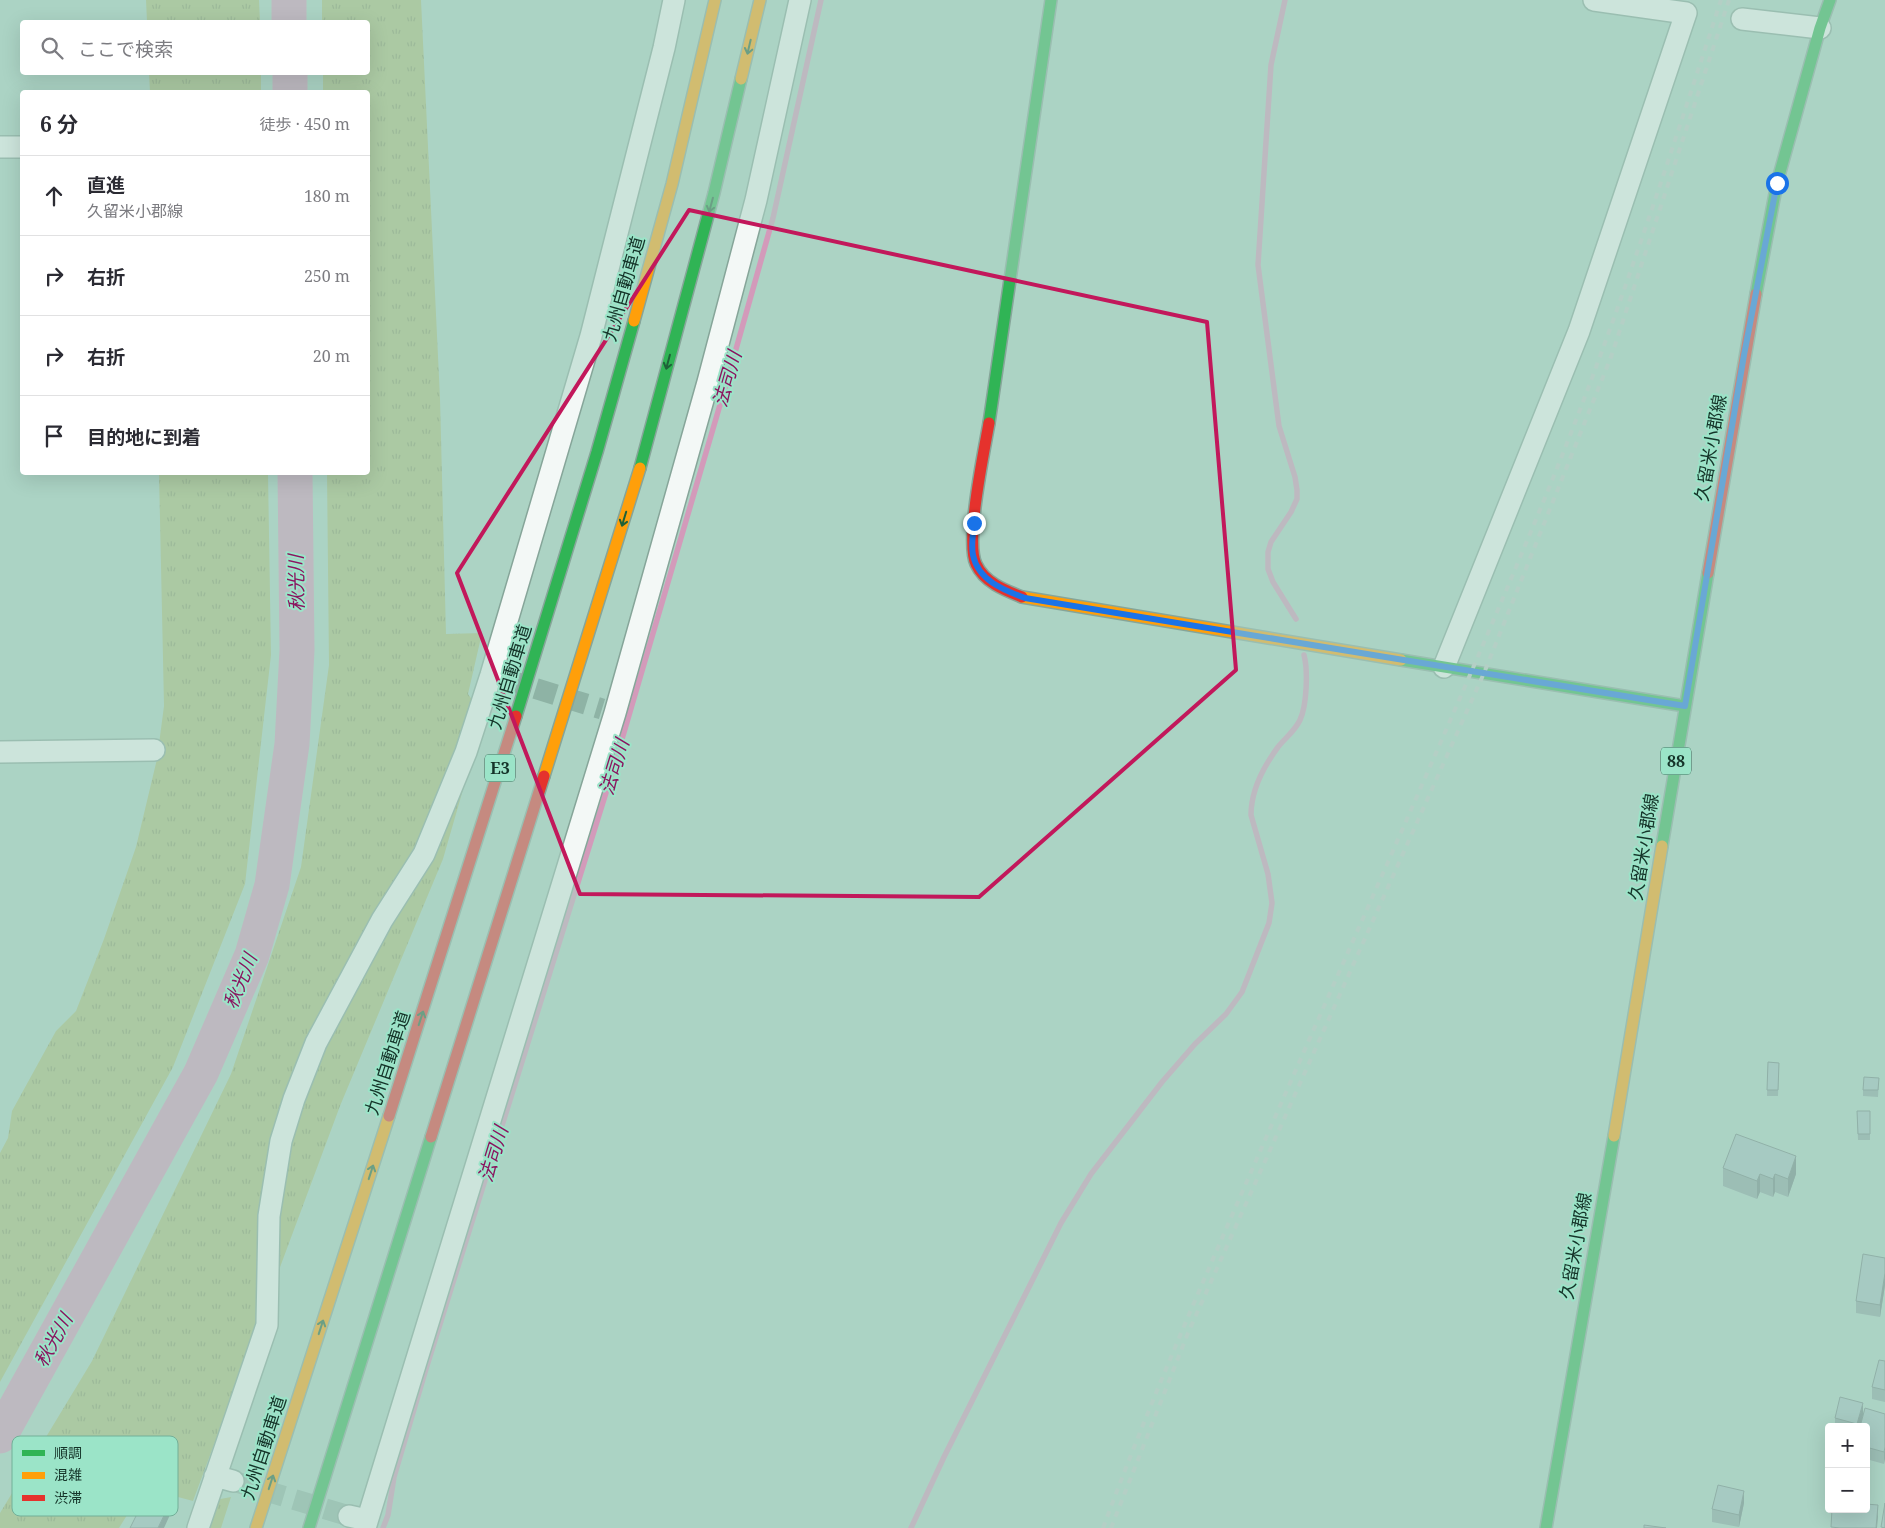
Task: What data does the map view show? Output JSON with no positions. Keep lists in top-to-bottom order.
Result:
{
  "streets": {
    "main road": [
      "九州自動車道",
      "久留米小郡線",
      "88",
      "E3"
    ]
  },
  "water": ["法司川", "秋光川"],
  "legend": ["順調", "混雑", "渋滞"],
  "page": {
    "search": "ここで検索",
    "heading": ["6 分", "徒歩 · 450 m"],
    "list": [
      ["直進", "久留米小郡線", "180 m"],
      ["右折", "250 m"],
      ["右折", "20 m"],
      "目的地に到着"
    ],
    "map_buttons": ["+", "−"]
  }
}
